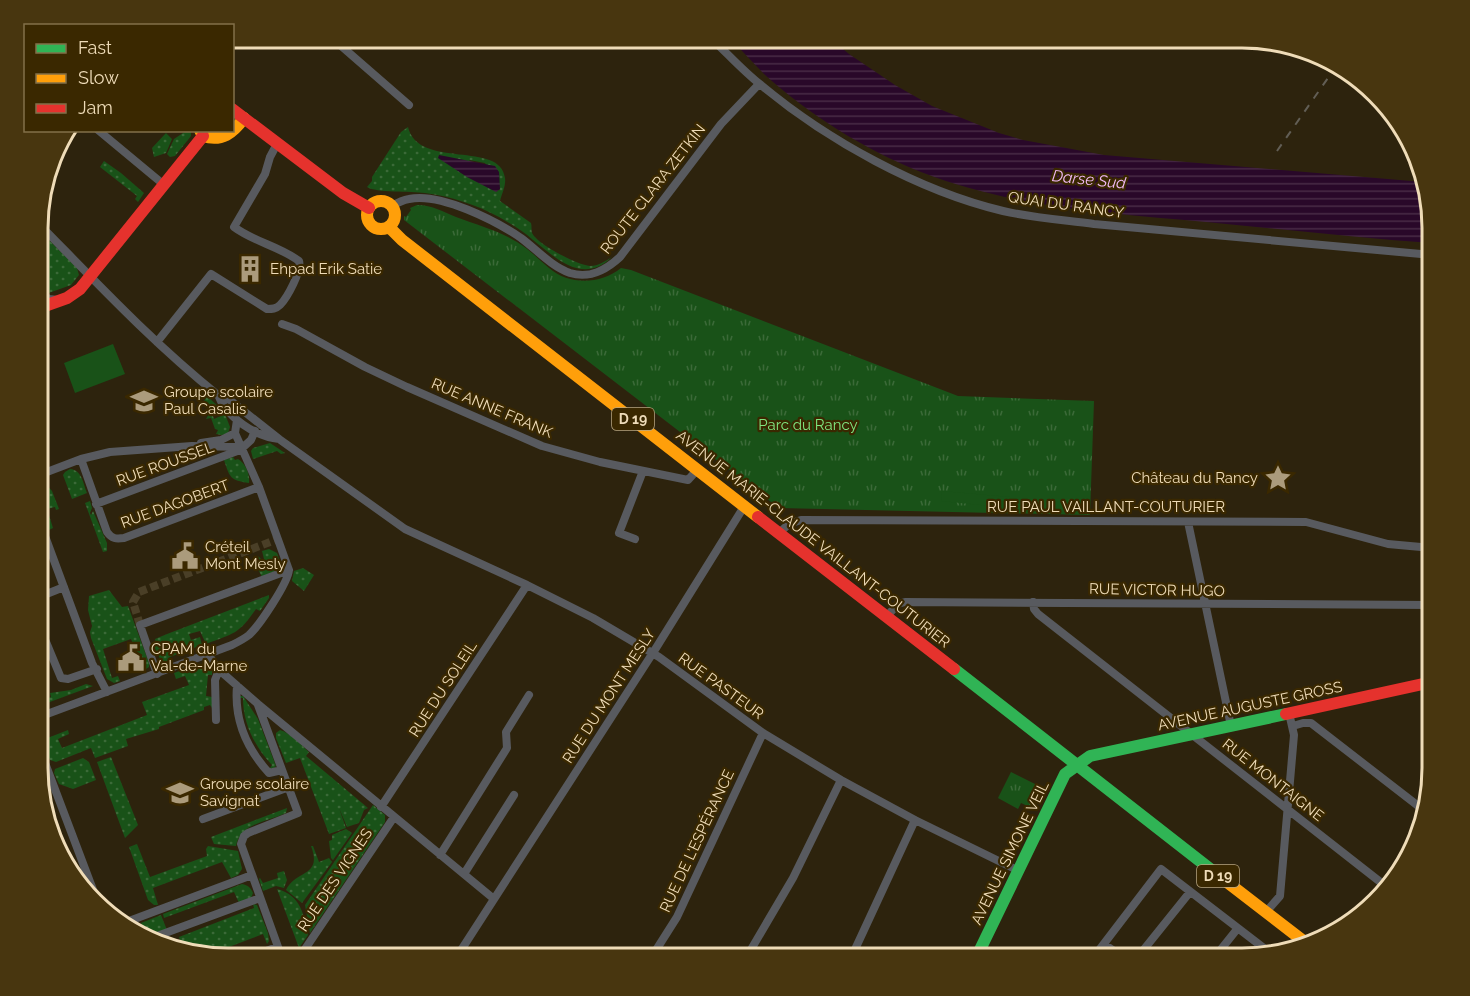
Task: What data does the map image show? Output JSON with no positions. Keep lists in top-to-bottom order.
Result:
{
  "streets": {
    "main road": [
      "D 19",
      "AVENUE MARIE-CLAUDE VAILLANT-COUTURIER",
      "AVENUE AUGUSTE GROSS",
      "AVENUE SIMONE VEIL"
    ],
    "street": [
      "ROUTE CLARA ZETKIN",
      "QUAI DU RANCY",
      "RUE ANNE FRANK",
      "RUE ROUSSEL",
      "RUE DAGOBERT",
      "RUE PAUL VAILLANT-COUTURIER",
      "RUE VICTOR HUGO",
      "RUE PASTEUR",
      "RUE DU SOLEIL",
      "RUE DU MONT MESLY",
      "RUE MONTAIGNE",
      "RUE DE L'ESPÉRANCE",
      "RUE DES VIGNES"
    ]
  },
  "crossings": [
    ["ROUTE CLARA ZETKIN", "QUAI DU RANCY"],
    ["ROUTE CLARA ZETKIN", "AVENUE MARIE-CLAUDE VAILLANT-COUTURIER"],
    ["RUE ANNE FRANK", "AVENUE MARIE-CLAUDE VAILLANT-COUTURIER"],
    ["D 19", "AVENUE MARIE-CLAUDE VAILLANT-COUTURIER"],
    ["D 19", "AVENUE AUGUSTE GROSS"],
    ["D 19", "AVENUE SIMONE VEIL"],
    ["RUE ROUSSEL", "RUE DAGOBERT"],
    ["RUE PAUL VAILLANT-COUTURIER", "AVENUE MARIE-CLAUDE VAILLANT-COUTURIER"],
    ["AVENUE MARIE-CLAUDE VAILLANT-COUTURIER", "RUE VICTOR HUGO"],
    ["AVENUE MARIE-CLAUDE VAILLANT-COUTURIER", "RUE DU MONT MESLY"],
    ["AVENUE MARIE-CLAUDE VAILLANT-COUTURIER", "AVENUE AUGUSTE GROSS"],
    ["AVENUE MARIE-CLAUDE VAILLANT-COUTURIER", "AVENUE SIMONE VEIL"],
    ["RUE VICTOR HUGO", "RUE MONTAIGNE"],
    ["RUE PASTEUR", "RUE DU SOLEIL"],
    ["RUE PASTEUR", "RUE DU MONT MESLY"],
    ["RUE PASTEUR", "RUE DE L'ESPÉRANCE"],
    ["RUE PASTEUR", "AVENUE SIMONE VEIL"],
    ["AVENUE AUGUSTE GROSS", "RUE MONTAIGNE"],
    ["AVENUE AUGUSTE GROSS", "AVENUE SIMONE VEIL"]
  ],
  "water": ["Darse Sud"],
  "parks": ["Parc du Rancy"],
  "places": {
    "building": ["Ehpad Erik Satie"],
    "school or university": ["Groupe scolaire Paul Casalis", "Groupe scolaire Savignat"],
    "place": ["Château du Rancy"],
    "public building": ["Créteil Mont Mesly", "CPAM du Val-de-Marne"]
  },
  "legend": ["Fast", "Slow", "Jam"]
}
